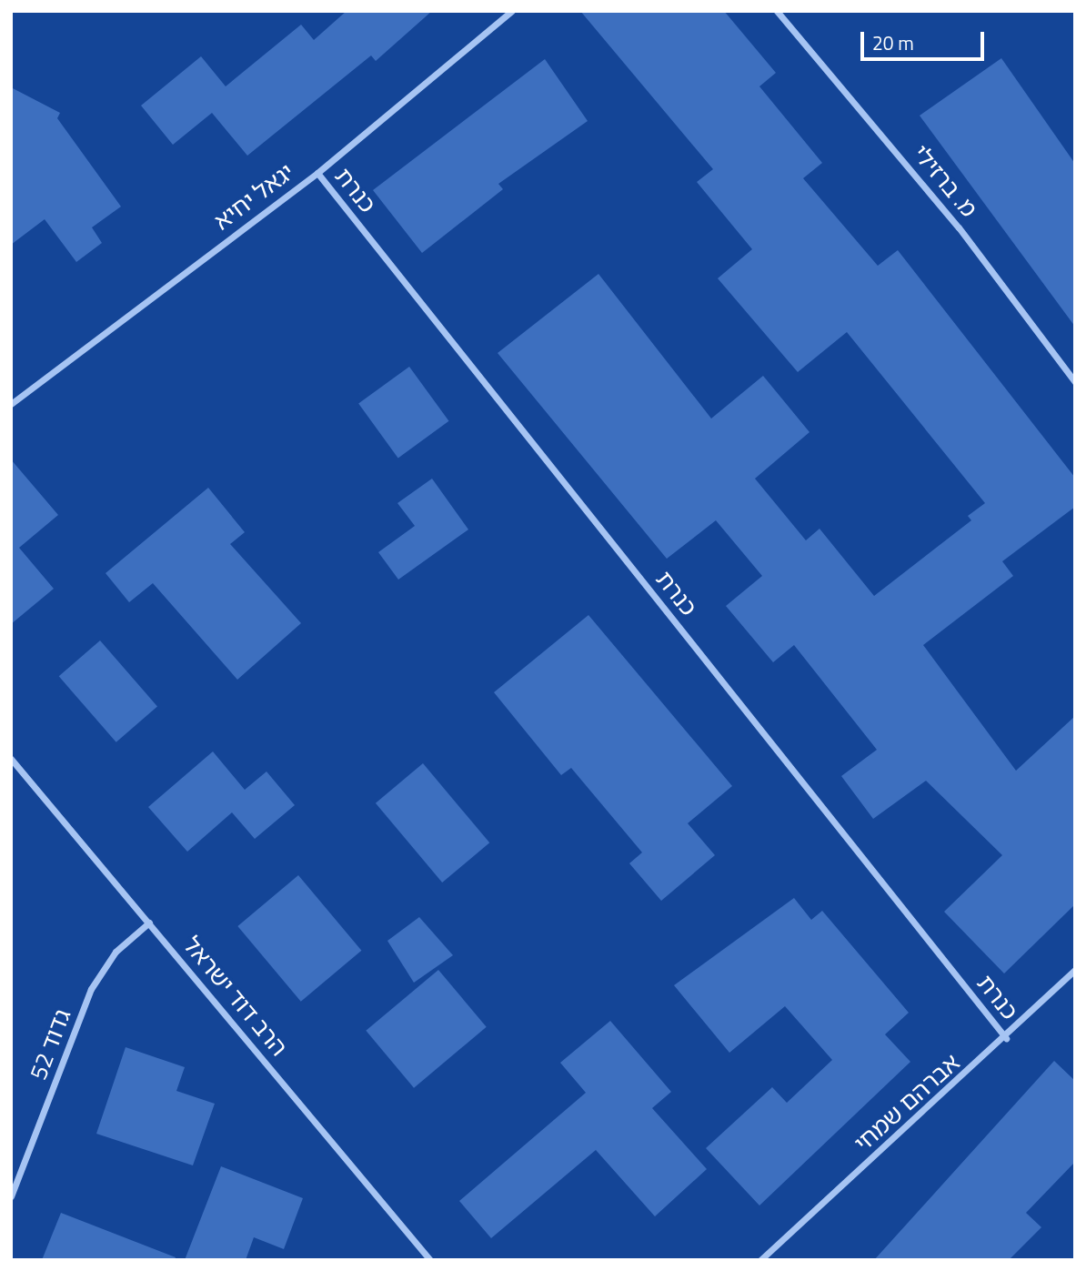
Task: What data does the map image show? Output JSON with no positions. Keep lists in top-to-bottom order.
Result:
{
  "streets": {
    "street": [
      "מ. ברזילי",
      "כנרת",
      "יגאל יחיא",
      "הרב דוד ישראל",
      "גדוד 52",
      "אברהם שמחי"
    ]
  },
  "crossings": [
    ["כנרת", "יגאל יחיא"],
    ["כנרת", "אברהם שמחי"],
    ["הרב דוד ישראל", "גדוד 52"]
  ],
  "scale_bar": "20 m"
}
